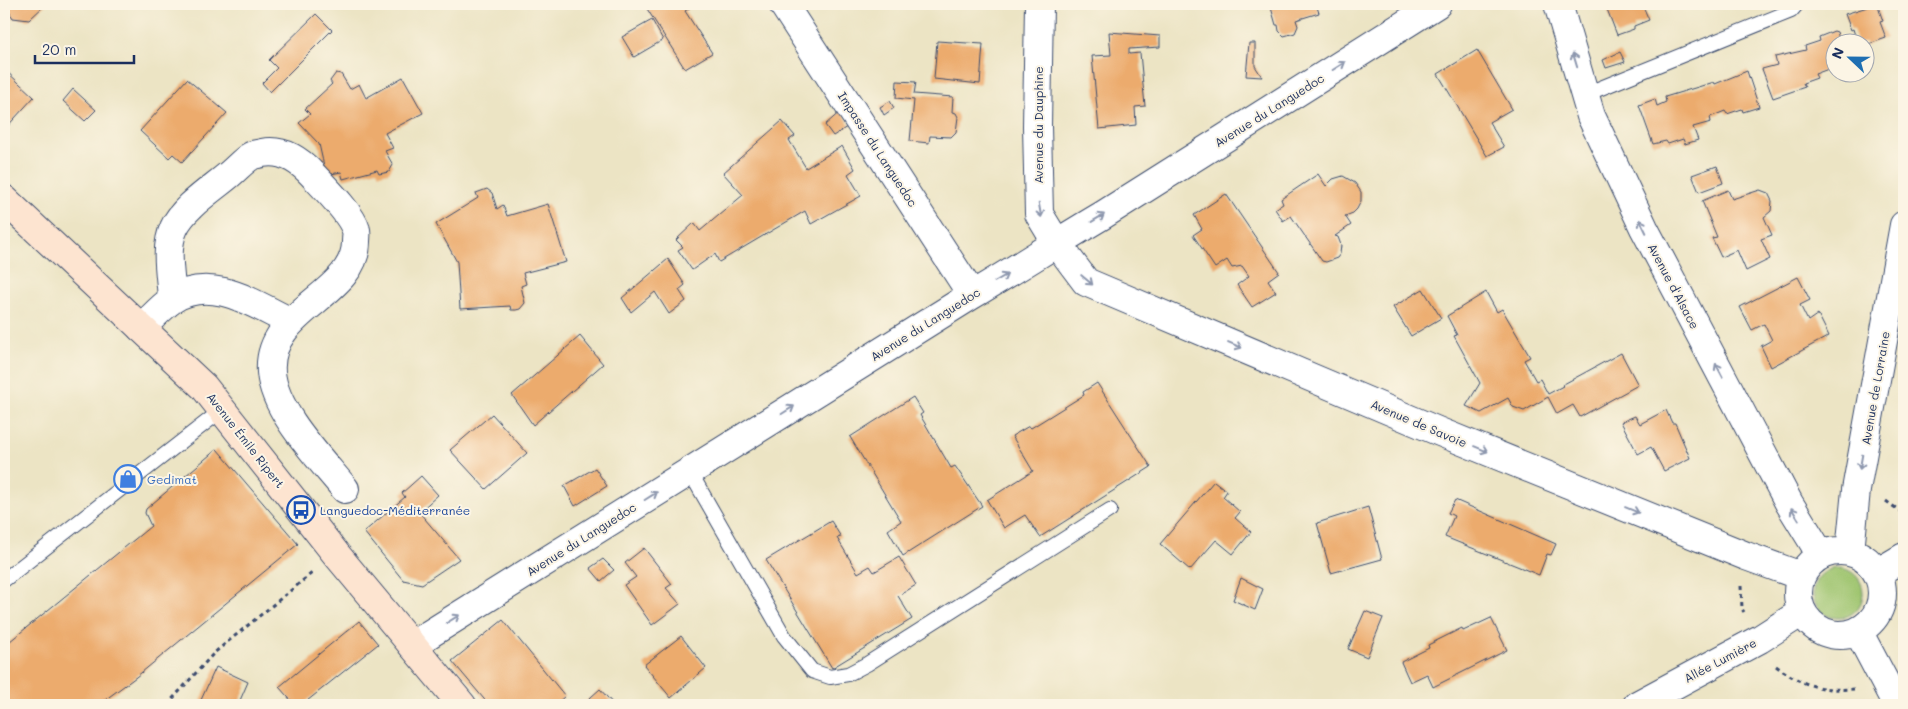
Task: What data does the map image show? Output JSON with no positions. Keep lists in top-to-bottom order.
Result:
{
  "streets": {
    "main road": ["Avenue Émile Ripert"],
    "street": [
      "Avenue du Languedoc",
      "Avenue du Dauphine",
      "Impasse du Languedoc",
      "Avenue d'Alsace",
      "Avenue de Lorraine",
      "Avenue de Savoie",
      "Allée Lumière"
    ]
  },
  "crossings": [
    ["Avenue du Languedoc", "Avenue du Dauphine"],
    ["Avenue du Languedoc", "Impasse du Languedoc"],
    ["Avenue du Languedoc", "Avenue de Savoie"],
    ["Avenue du Languedoc", "Avenue Émile Ripert"],
    ["Avenue du Dauphine", "Avenue de Savoie"],
    ["Avenue d'Alsace", "Avenue de Lorraine"],
    ["Avenue d'Alsace", "Avenue de Savoie"],
    ["Avenue d'Alsace", "Allée Lumière"],
    ["Avenue de Lorraine", "Avenue de Savoie"],
    ["Avenue de Lorraine", "Allée Lumière"],
    ["Avenue de Savoie", "Allée Lumière"]
  ],
  "one_way": [
    "Avenue du Languedoc",
    "Avenue du Dauphine",
    "Avenue d'Alsace",
    "Avenue de Lorraine",
    "Avenue de Savoie"
  ],
  "places": {
    "shop": ["Gedimat"],
    "bus stop": ["Languedoc-Méditerranée"]
  },
  "scale_bar": "20 m",
  "north": "left"
}
